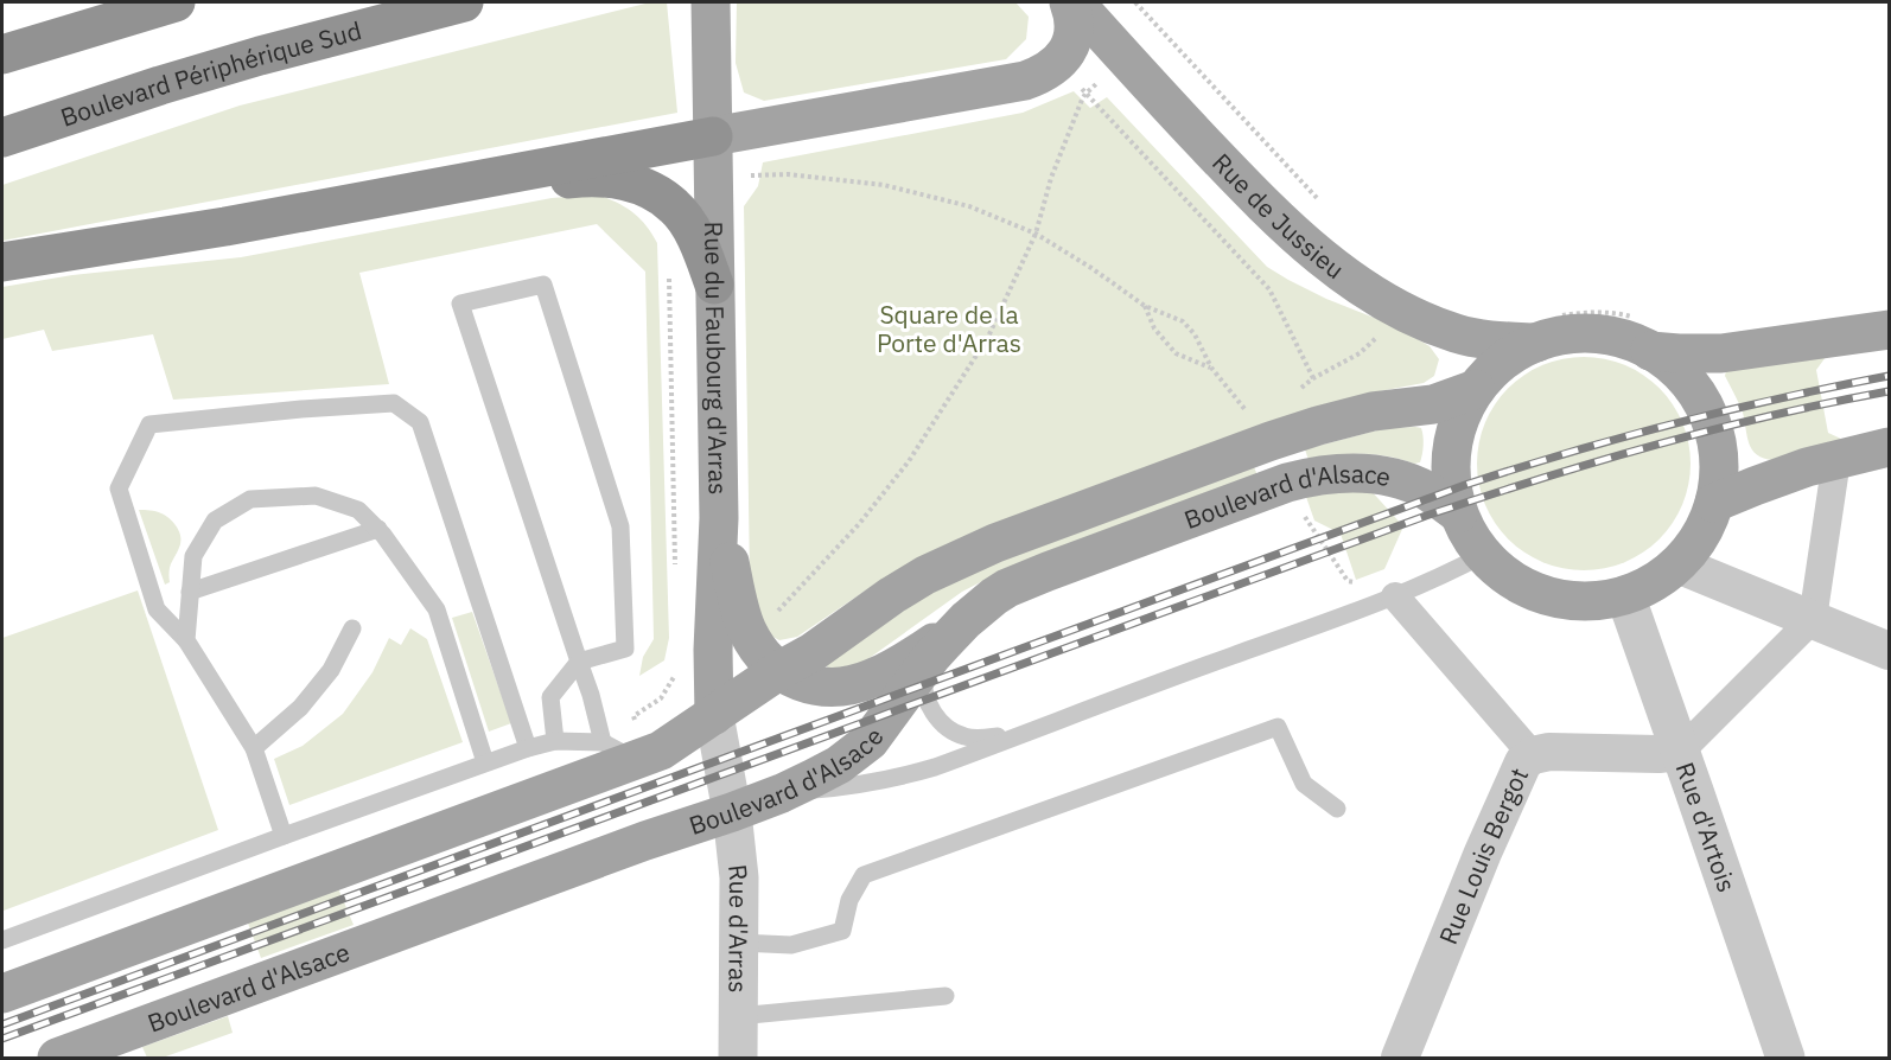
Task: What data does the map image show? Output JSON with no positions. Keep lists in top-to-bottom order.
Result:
{
  "streets": {
    "highway": ["Boulevard Périphérique Sud"],
    "main road": ["Rue de Jussieu", "Rue du Faubourg d'Arras", "Boulevard d'Alsace"],
    "street": ["Rue d'Artois", "Rue Louis Bergot", "Rue d'Arras"]
  },
  "crossings": [
    ["Rue du Faubourg d'Arras", "Boulevard d'Alsace"],
    ["Rue du Faubourg d'Arras", "Rue d'Arras"],
    ["Boulevard d'Alsace", "Rue d'Arras"],
    ["Rue d'Artois", "Rue Louis Bergot"]
  ],
  "parks": ["Square de la Porte d'Arras"]
}
